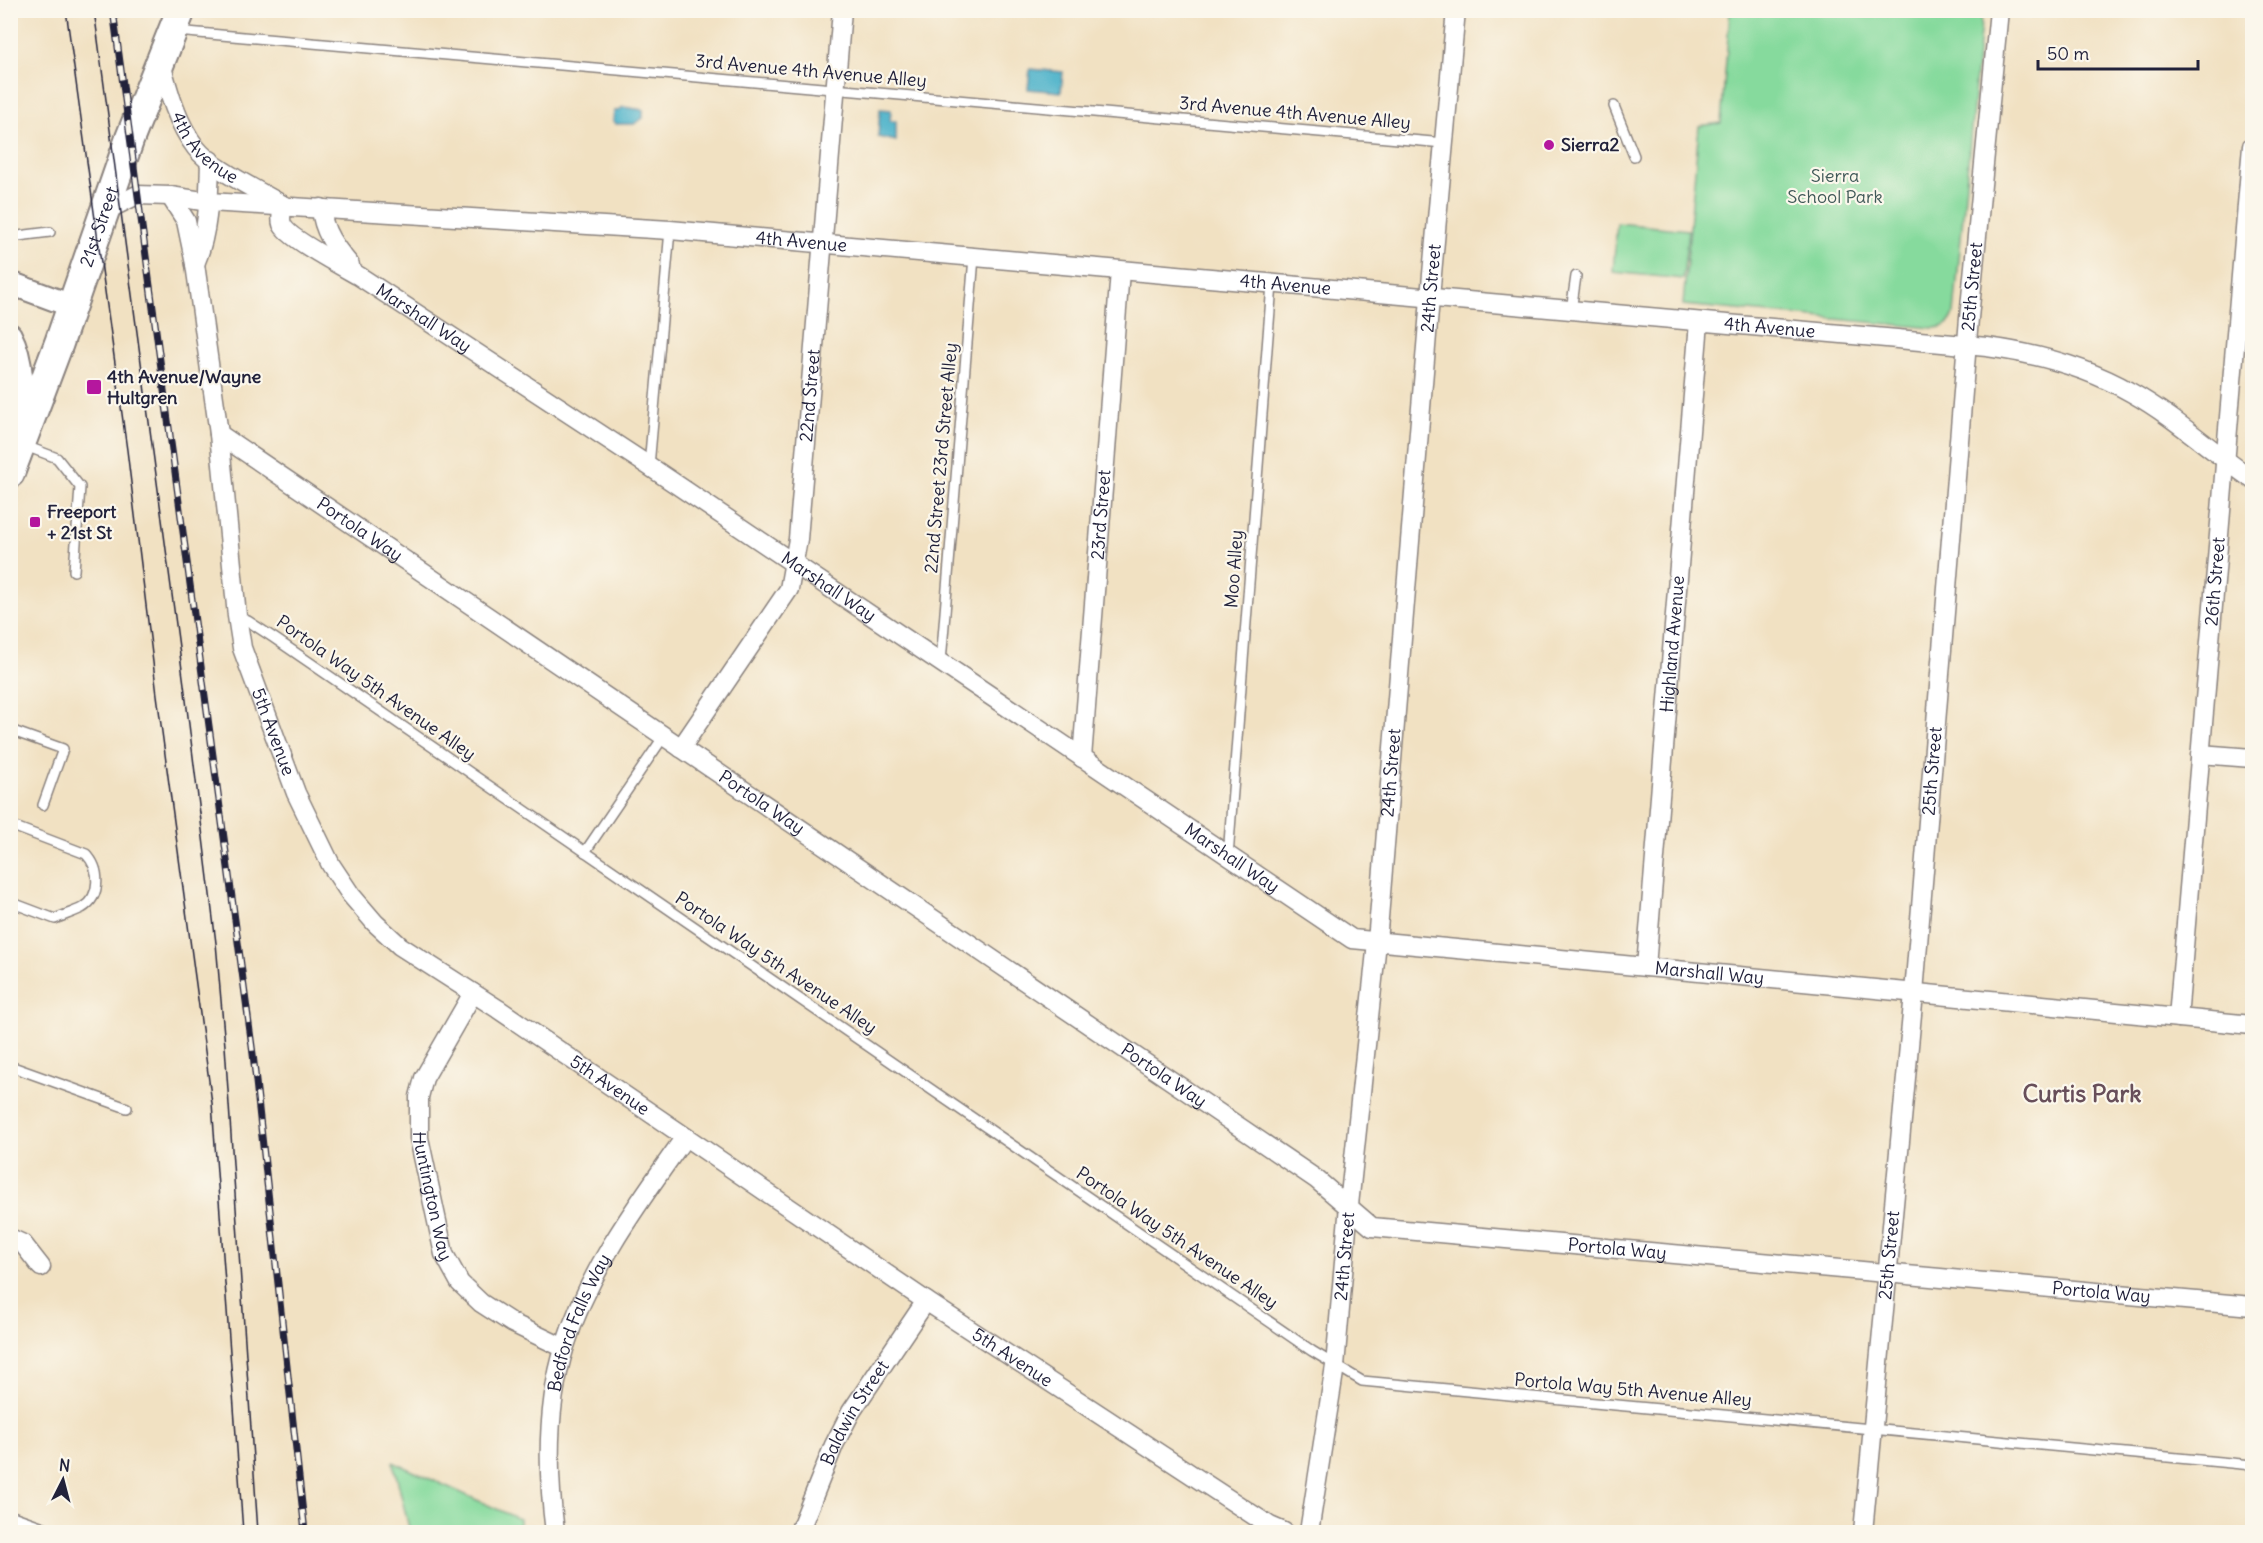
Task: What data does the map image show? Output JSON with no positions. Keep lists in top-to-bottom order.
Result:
{
  "streets": {
    "main road": ["21st Street"],
    "street": [
      "4th Avenue",
      "25th Street",
      "24th Street",
      "Marshall Way",
      "22nd Street",
      "23rd Street",
      "Portola Way",
      "26th Street",
      "Highland Avenue",
      "5th Avenue",
      "Huntington Way",
      "Bedford Falls Way",
      "Baldwin Street"
    ],
    "lane": [
      "3rd Avenue 4th Avenue Alley",
      "22nd Street 23rd Street Alley",
      "Moo Alley",
      "Portola Way 5th Avenue Alley"
    ]
  },
  "crossings": [
    ["3rd Avenue 4th Avenue Alley", "21st Street"],
    ["3rd Avenue 4th Avenue Alley", "24th Street"],
    ["3rd Avenue 4th Avenue Alley", "22nd Street"],
    ["4th Avenue", "21st Street"],
    ["4th Avenue", "25th Street"],
    ["4th Avenue", "24th Street"],
    ["4th Avenue", "Marshall Way"],
    ["4th Avenue", "22nd Street"],
    ["4th Avenue", "22nd Street 23rd Street Alley"],
    ["4th Avenue", "23rd Street"],
    ["4th Avenue", "Moo Alley"],
    ["4th Avenue", "26th Street"],
    ["4th Avenue", "Highland Avenue"],
    ["25th Street", "Marshall Way"],
    ["25th Street", "Portola Way"],
    ["25th Street", "Portola Way 5th Avenue Alley"],
    ["24th Street", "Marshall Way"],
    ["24th Street", "Portola Way"],
    ["24th Street", "Portola Way 5th Avenue Alley"],
    ["Marshall Way", "22nd Street"],
    ["Marshall Way", "22nd Street 23rd Street Alley"],
    ["Marshall Way", "23rd Street"],
    ["Marshall Way", "Moo Alley"],
    ["Marshall Way", "26th Street"],
    ["Marshall Way", "Highland Avenue"],
    ["22nd Street", "Portola Way"],
    ["Portola Way", "5th Avenue"],
    ["Portola Way 5th Avenue Alley", "5th Avenue"],
    ["5th Avenue", "Huntington Way"],
    ["5th Avenue", "Bedford Falls Way"],
    ["5th Avenue", "Baldwin Street"],
    ["Huntington Way", "Bedford Falls Way"]
  ],
  "districts": ["Curtis Park"],
  "parks": ["Sierra School Park"],
  "places": {
    "other": ["Sierra2"],
    "transit": ["4th Avenue/Wayne Hultgren", "Freeport + 21st St"]
  },
  "scale_bar": "50 m",
  "north": "top"
}
